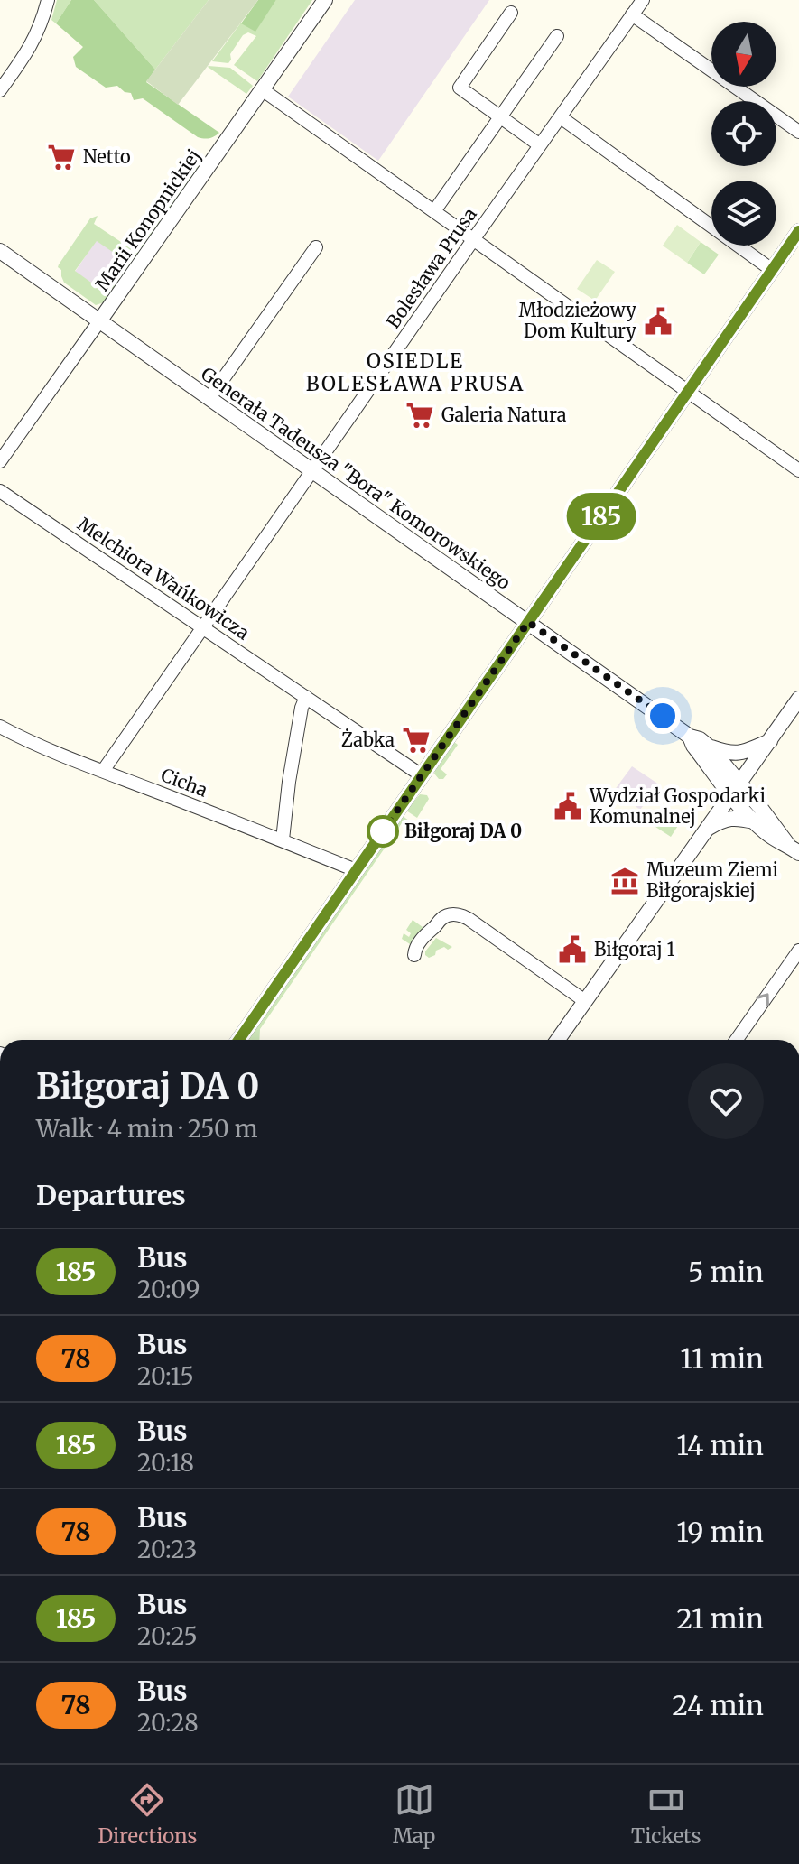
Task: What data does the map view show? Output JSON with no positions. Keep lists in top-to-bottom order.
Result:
{
  "streets": {
    "street": [
      "Marii Konopnickiej",
      "Bolesława Prusa",
      "Generała Tadeusza \"Bora\" Komorowskiego",
      "Melchiora Wańkowicza",
      "Cicha"
    ]
  },
  "crossings": [
    ["Marii Konopnickiej", "Generała Tadeusza \"Bora\" Komorowskiego"],
    ["Bolesława Prusa", "Generała Tadeusza \"Bora\" Komorowskiego"],
    ["Bolesława Prusa", "Melchiora Wańkowicza"],
    ["Bolesława Prusa", "Cicha"]
  ],
  "districts": ["OSIEDLE BOLESŁAWA PRUSA"],
  "places": {
    "supermarket": ["Netto", "Galeria Natura", "Żabka"],
    "public building": ["Młodzieżowy Dom Kultury", "Wydział Gospodarki Komunalnej", "Biłgoraj 1"],
    "other": ["Biłgoraj DA 0"],
    "museum": ["Muzeum Ziemi Biłgorajskiej"]
  },
  "lines": ["bus line 185"],
  "north": "bottom",
  "page": {
    "on_map": "185",
    "heading": [
      ["Biłgoraj DA 0", "Walk · 4 min · 250 m"],
      "Departures"
    ],
    "list": [
      {
        "mark": "185",
        "name": "Bus",
        "note": "20:09",
        "value": "5 min"
      },
      {
        "mark": "78",
        "name": "Bus",
        "note": "20:15",
        "value": "11 min"
      },
      {
        "mark": "185",
        "name": "Bus",
        "note": "20:18",
        "value": "14 min"
      },
      {
        "mark": "78",
        "name": "Bus",
        "note": "20:23",
        "value": "19 min"
      },
      {
        "mark": "185",
        "name": "Bus",
        "note": "20:25",
        "value": "21 min"
      },
      {
        "mark": "78",
        "name": "Bus",
        "note": "20:28",
        "value": "24 min"
      }
    ],
    "tabs": ["Directions", "Map", "Tickets"]
  }
}
